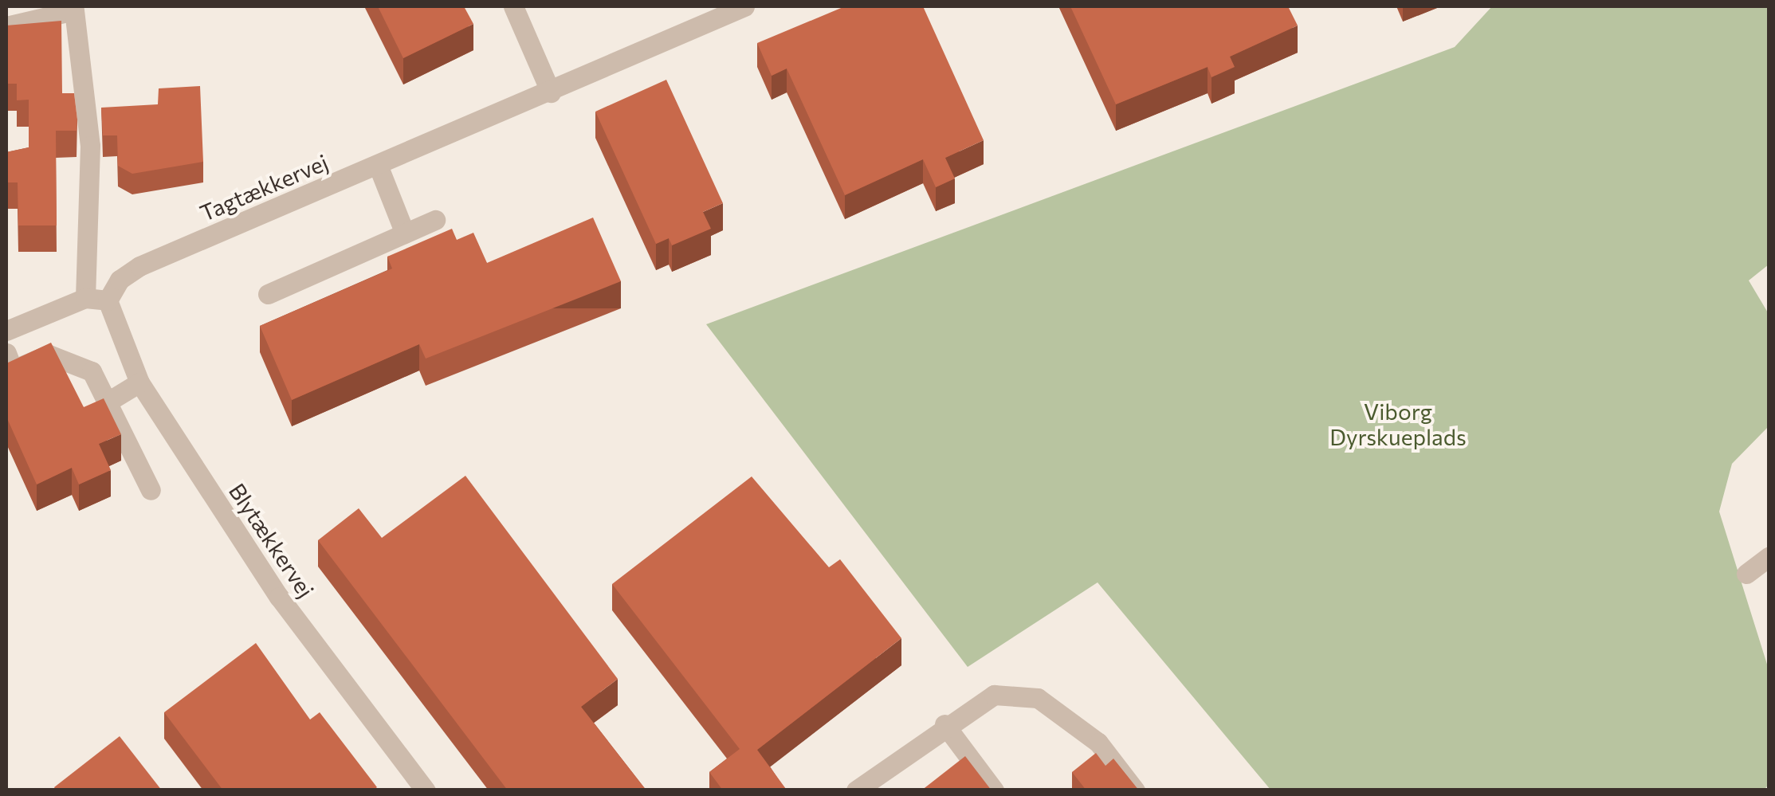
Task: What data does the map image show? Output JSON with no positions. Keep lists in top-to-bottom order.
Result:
{
  "streets": {
    "street": ["Tagtækkervej", "Blytækkervej"]
  },
  "crossings": [
    ["Tagtækkervej", "Blytækkervej"]
  ],
  "parks": ["Viborg Dyrskueplads"]
}
